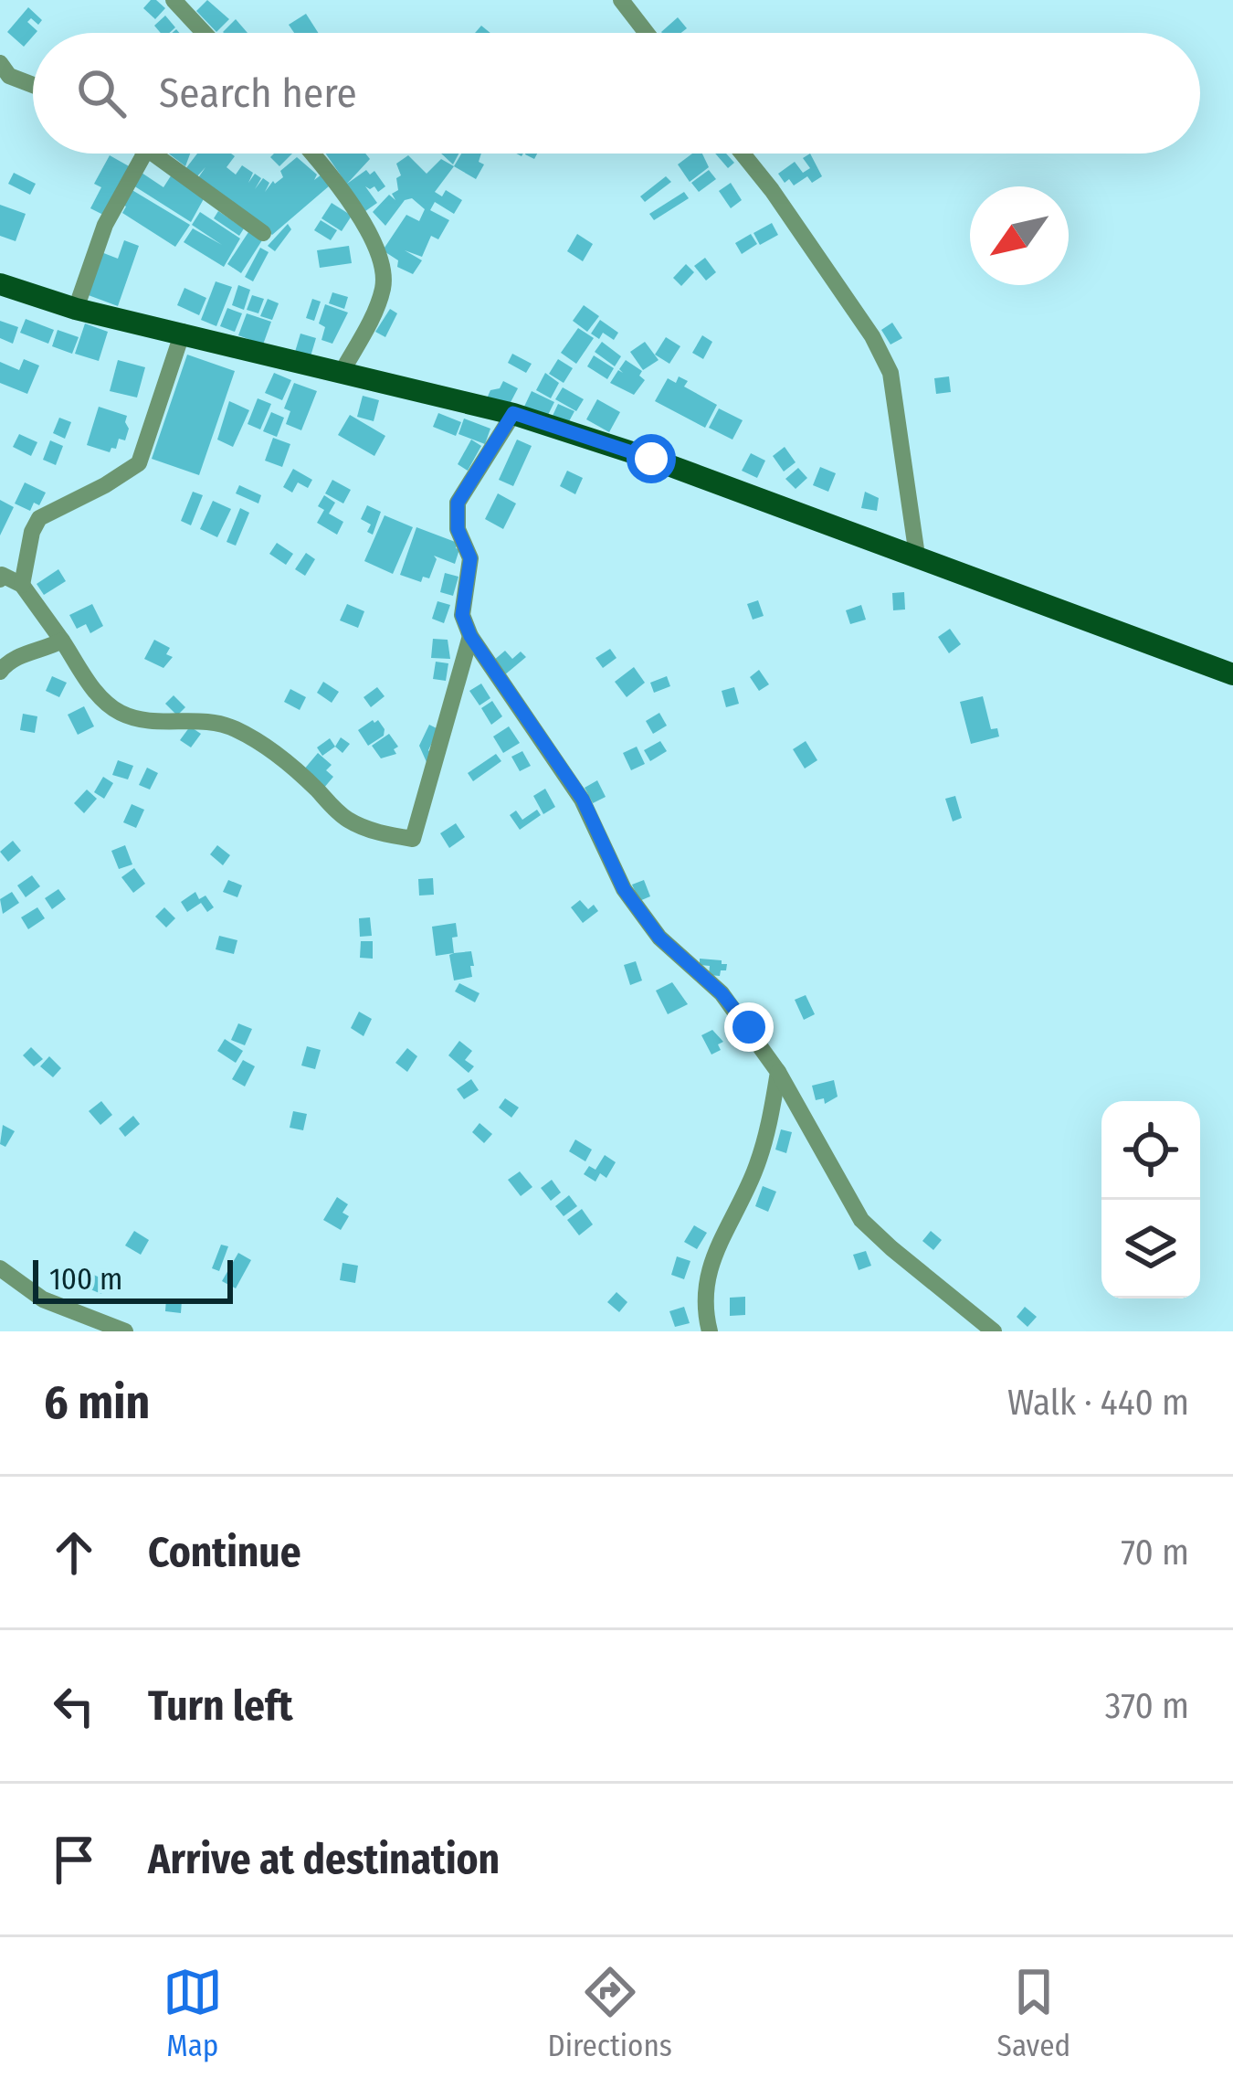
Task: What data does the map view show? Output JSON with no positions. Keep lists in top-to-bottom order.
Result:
{
  "scale_bar": "100 m",
  "north": "bottom left",
  "page": {
    "search": "Search here",
    "scale": "100 m",
    "heading": ["6 min", "Walk · 440 m"],
    "list": [
      ["Continue", "70 m"],
      ["Turn left", "370 m"],
      "Arrive at destination"
    ],
    "nav": ["Map", "Directions", "Saved"]
  }
}
